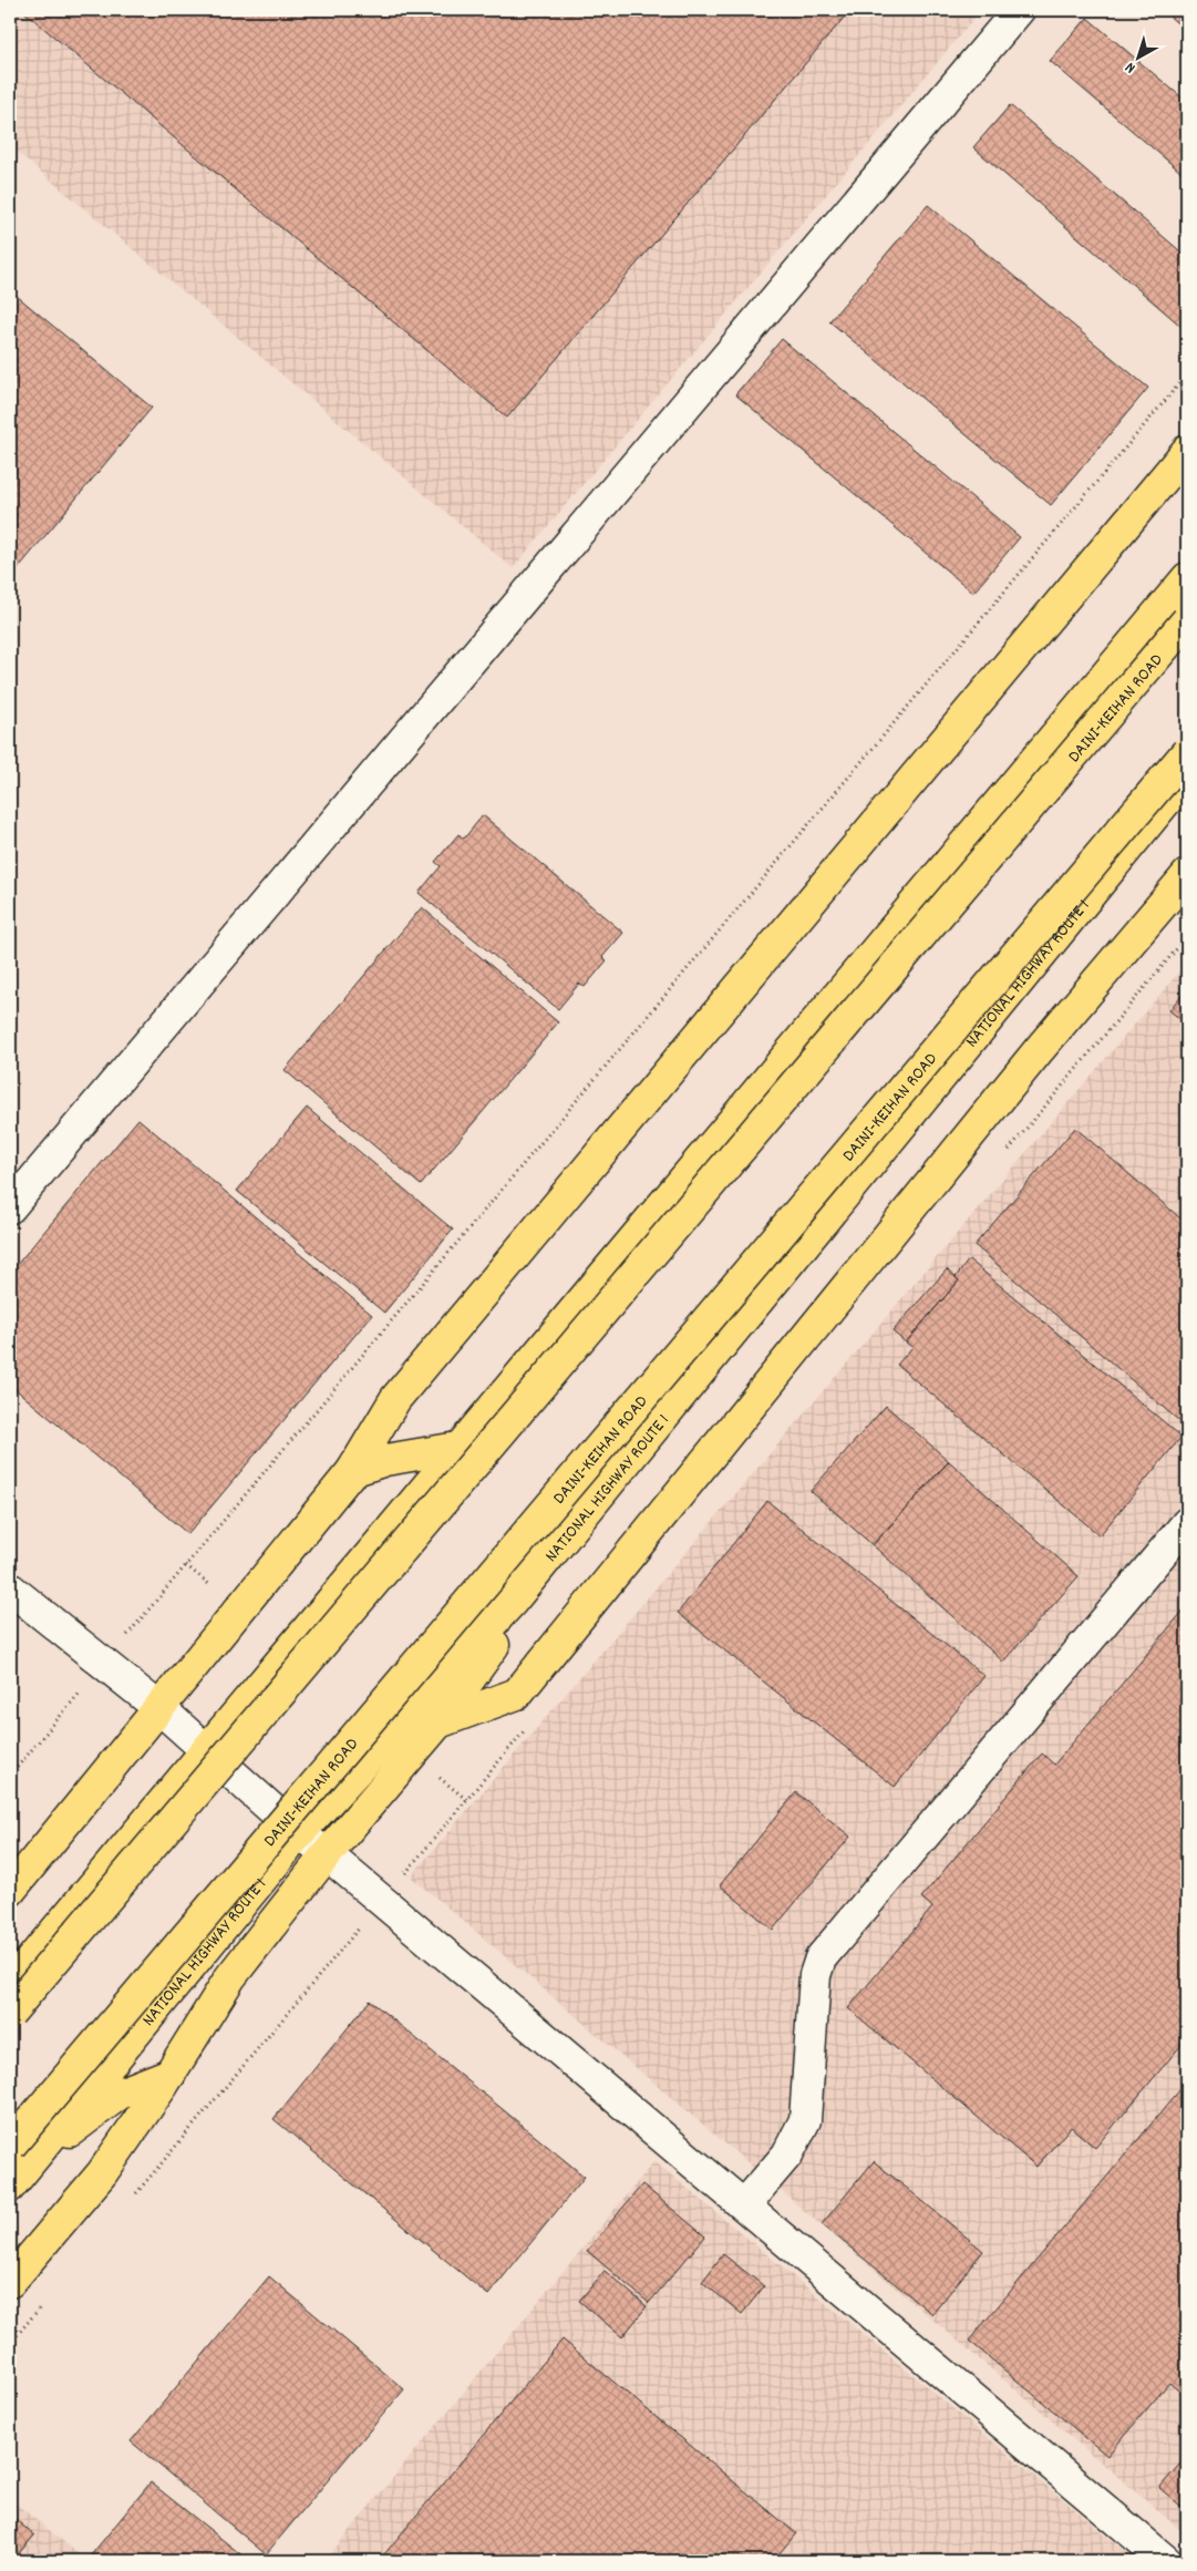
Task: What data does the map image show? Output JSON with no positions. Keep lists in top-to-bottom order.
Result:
{
  "streets": {
    "highway": ["DAINI-KEIHAN ROAD", "NATIONAL HIGHWAY ROUTE 1"]
  },
  "crossings": [
    ["DAINI-KEIHAN ROAD", "NATIONAL HIGHWAY ROUTE 1"]
  ],
  "north": "bottom left"
}
